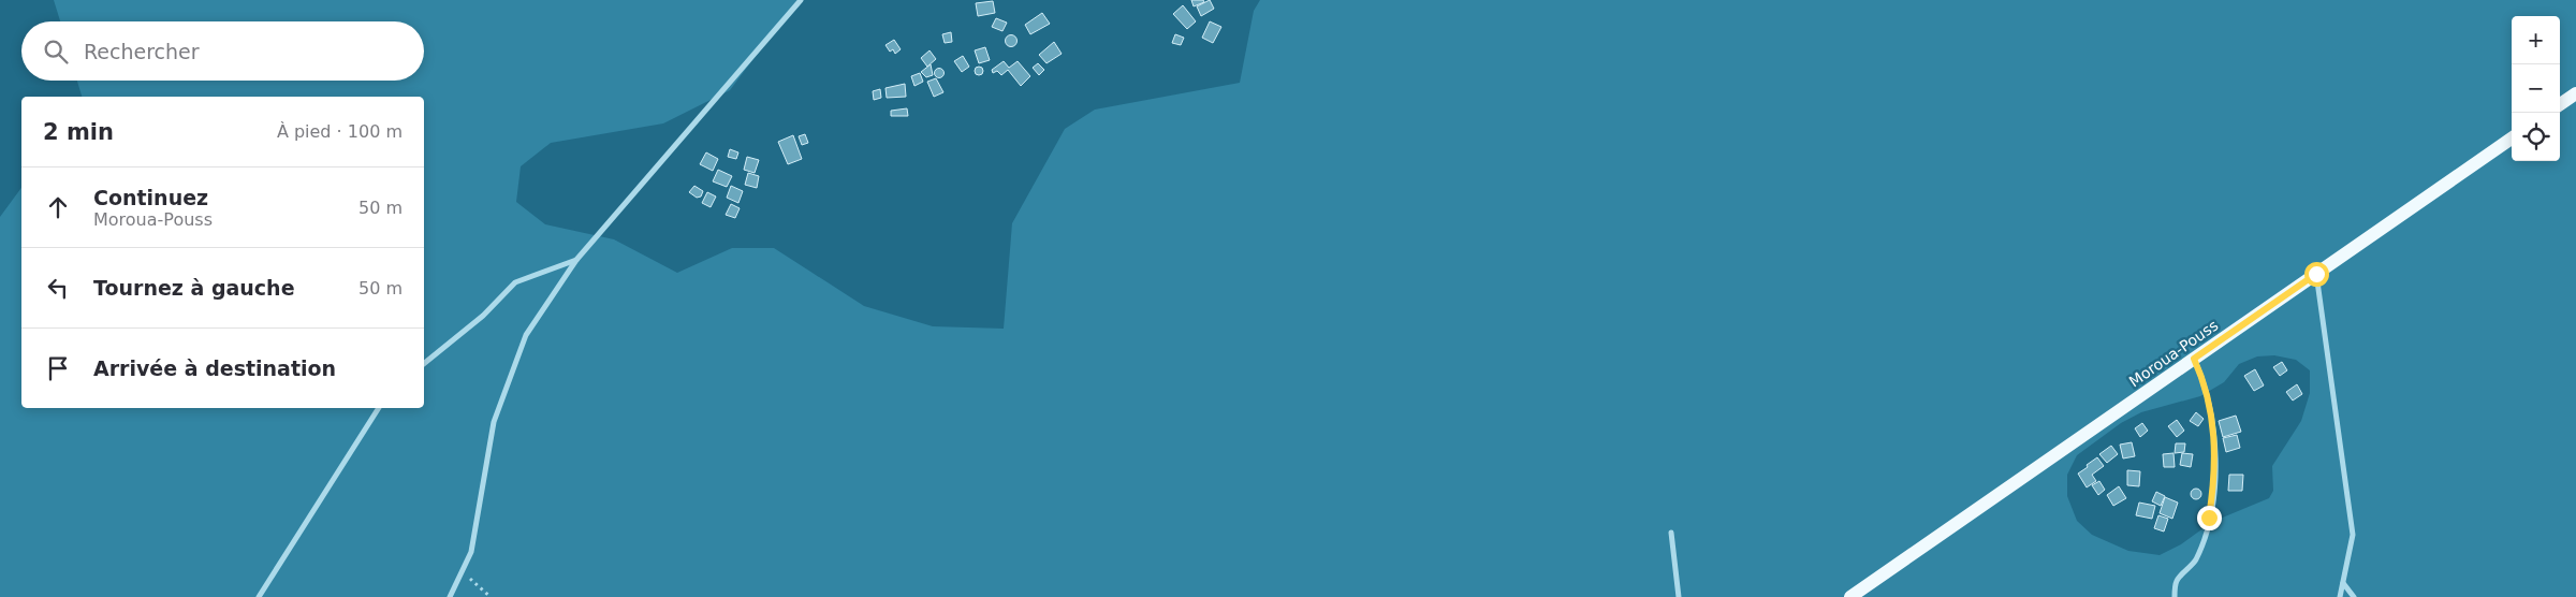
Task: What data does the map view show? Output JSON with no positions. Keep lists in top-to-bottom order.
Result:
{
  "streets": {
    "main road": ["Moroua-Pouss"]
  },
  "page": {
    "map_buttons": ["+", "−"],
    "search": "Rechercher",
    "heading": ["2 min", "À pied · 100 m"],
    "list": [
      ["Continuez", "Moroua-Pouss", "50 m"],
      ["Tournez à gauche", "50 m"],
      "Arrivée à destination"
    ]
  }
}
